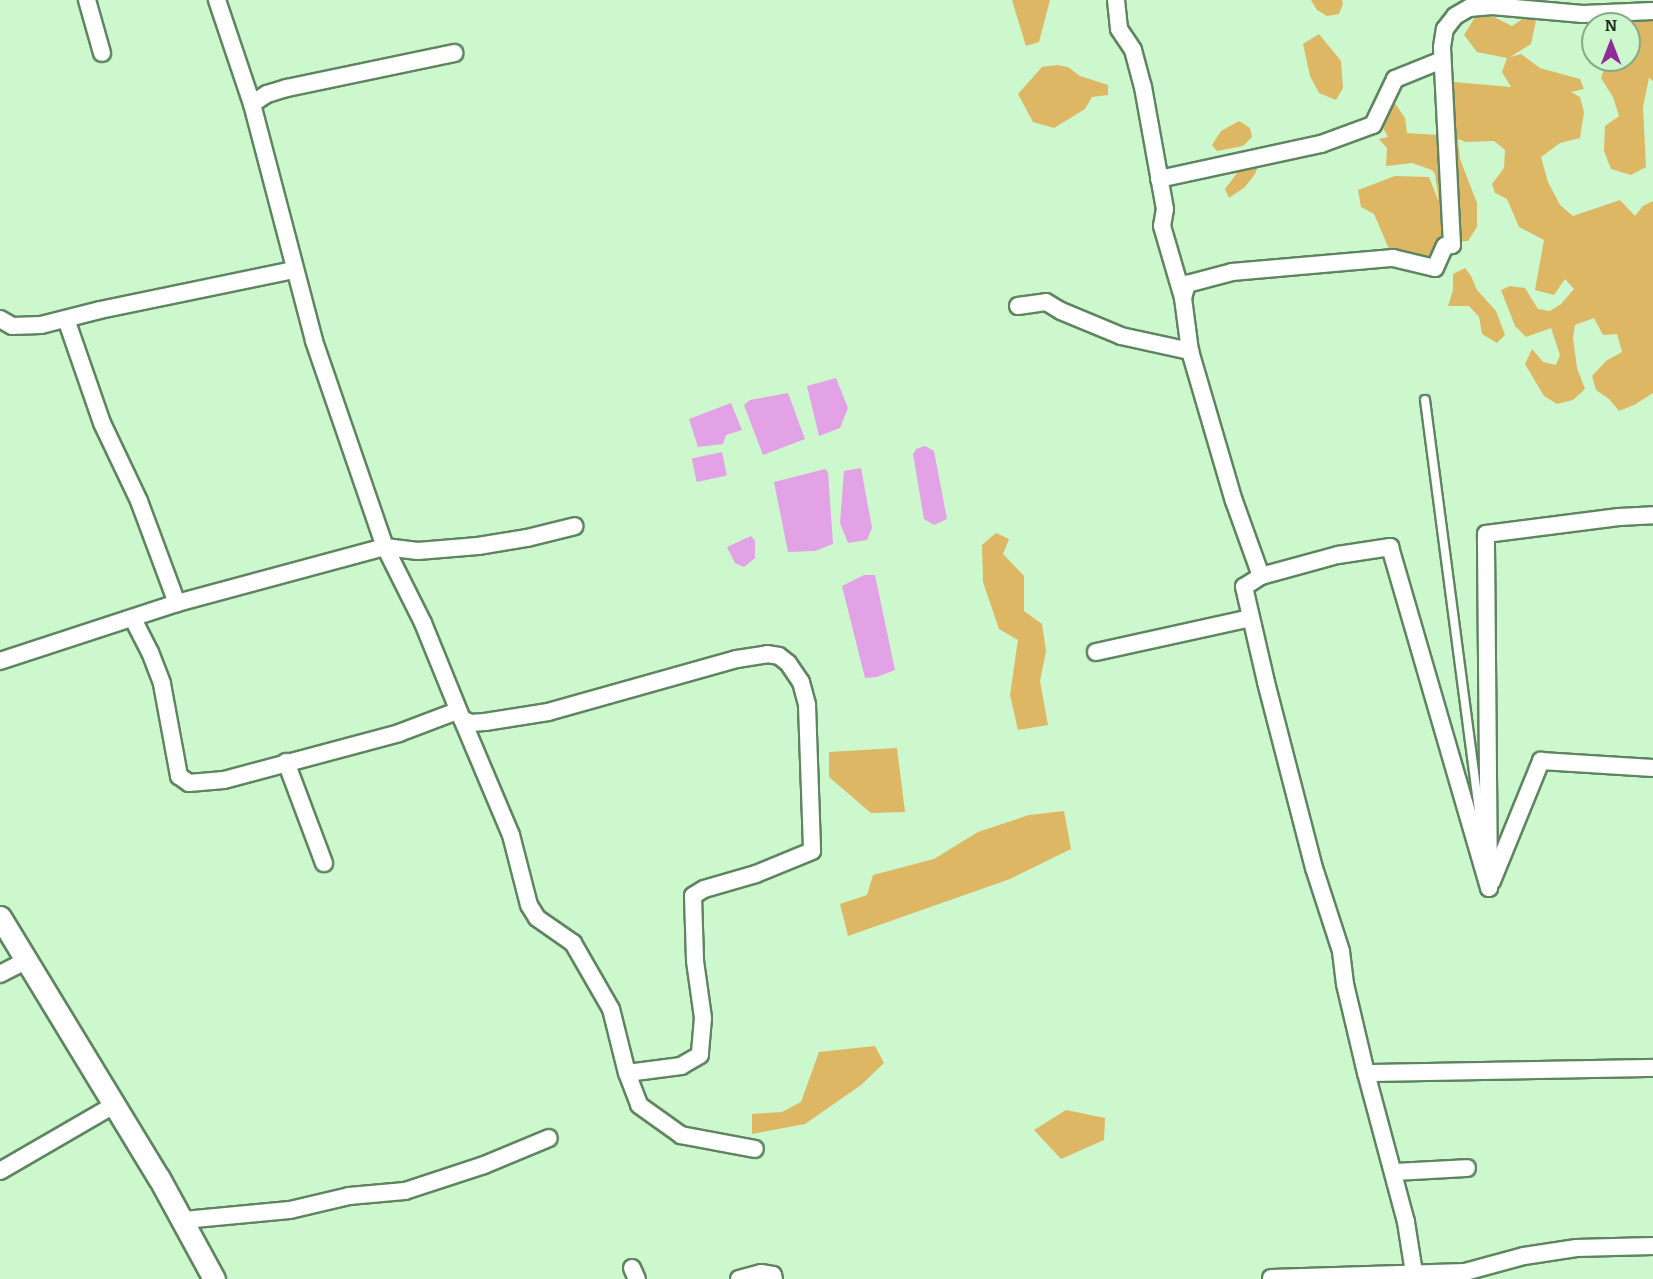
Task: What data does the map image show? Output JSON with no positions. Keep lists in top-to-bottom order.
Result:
{
  "north": "top"
}
